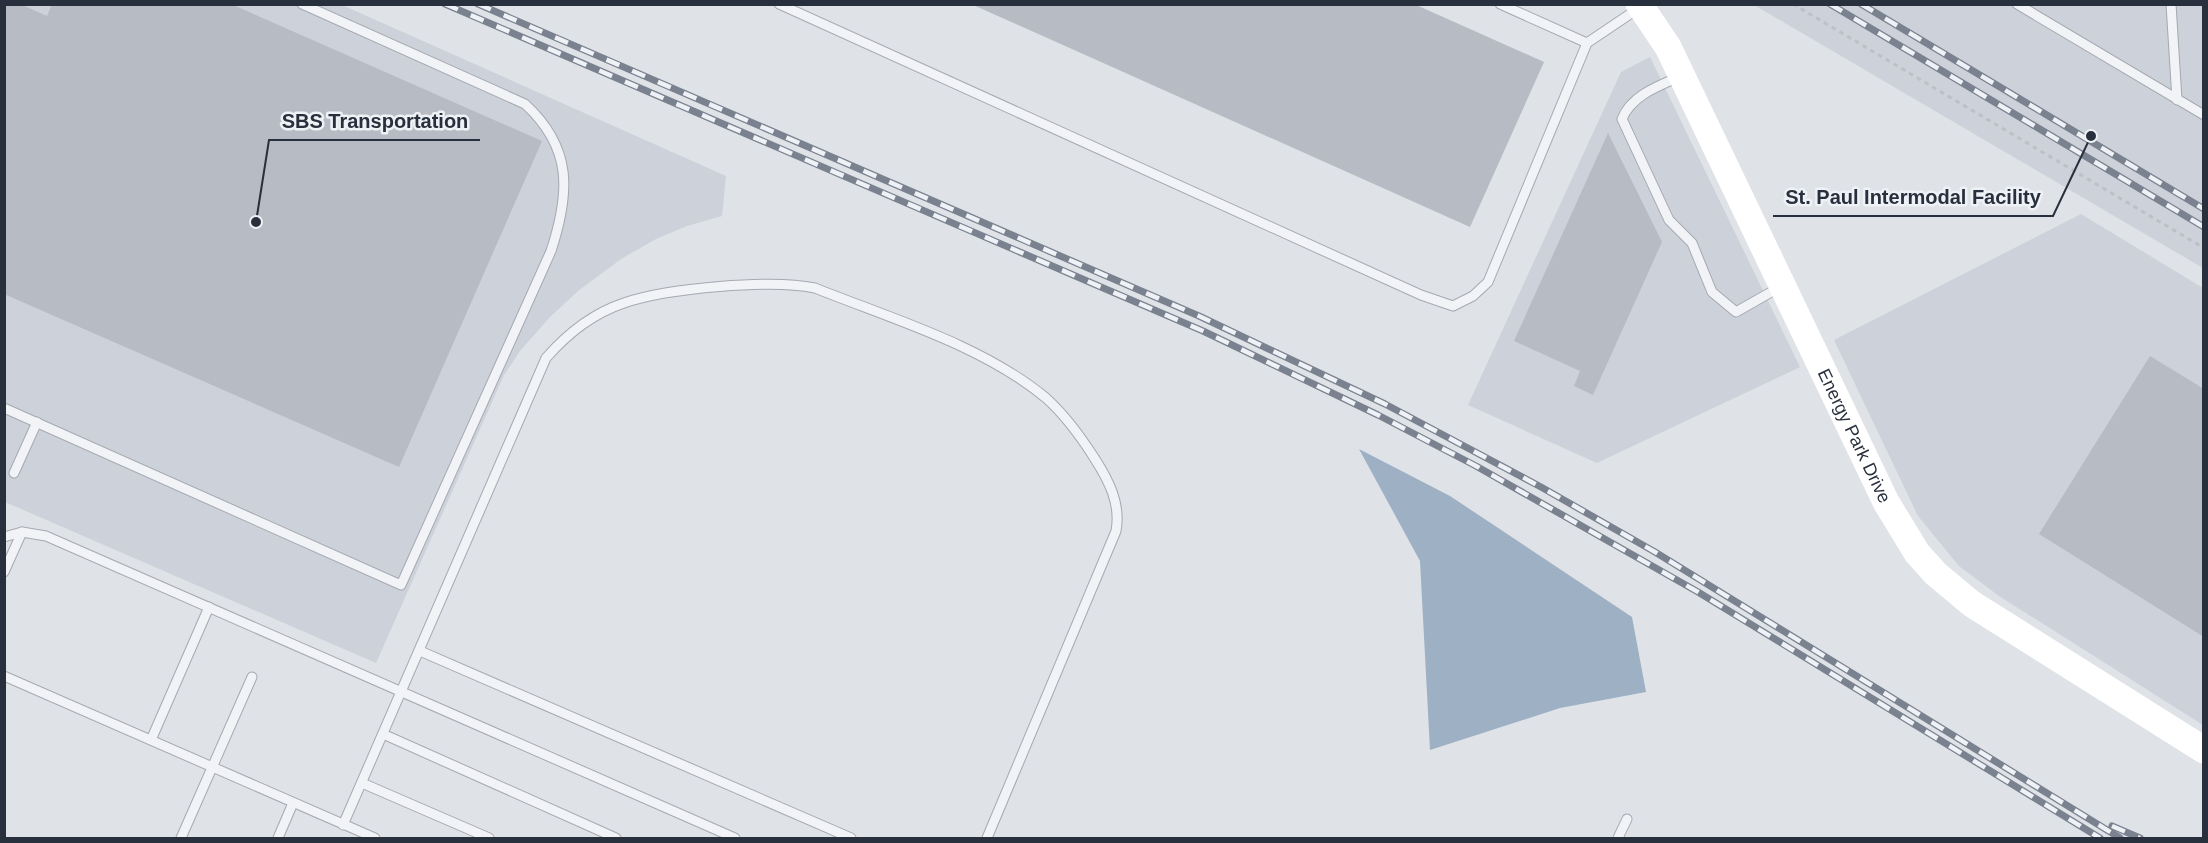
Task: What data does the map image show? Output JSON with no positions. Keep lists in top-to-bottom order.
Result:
{
  "streets": {
    "street": ["Energy Park Drive"]
  },
  "places": ["St. Paul Intermodal Facility", "SBS Transportation"]
}
